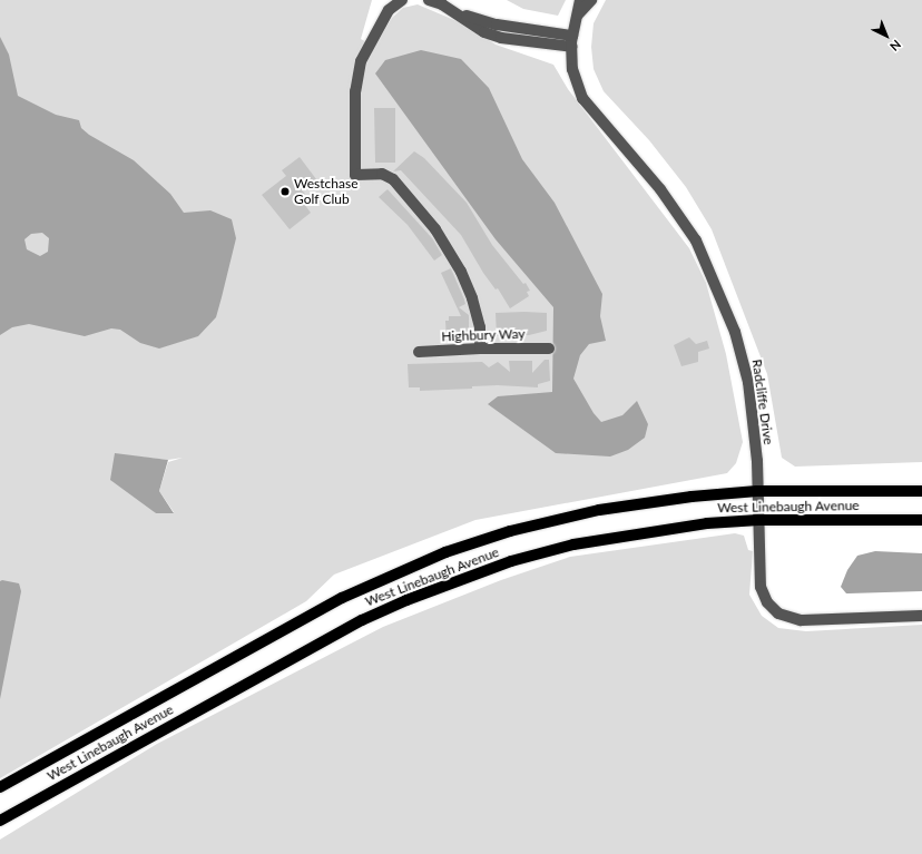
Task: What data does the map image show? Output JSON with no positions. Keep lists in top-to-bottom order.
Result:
{
  "streets": {
    "main road": ["West Linebaugh Avenue"],
    "street": ["Highbury Way", "Radcliffe Drive"]
  },
  "crossings": [
    ["Radcliffe Drive", "West Linebaugh Avenue"]
  ],
  "places": ["Westchase Golf Club"],
  "north": "bottom right"
}
